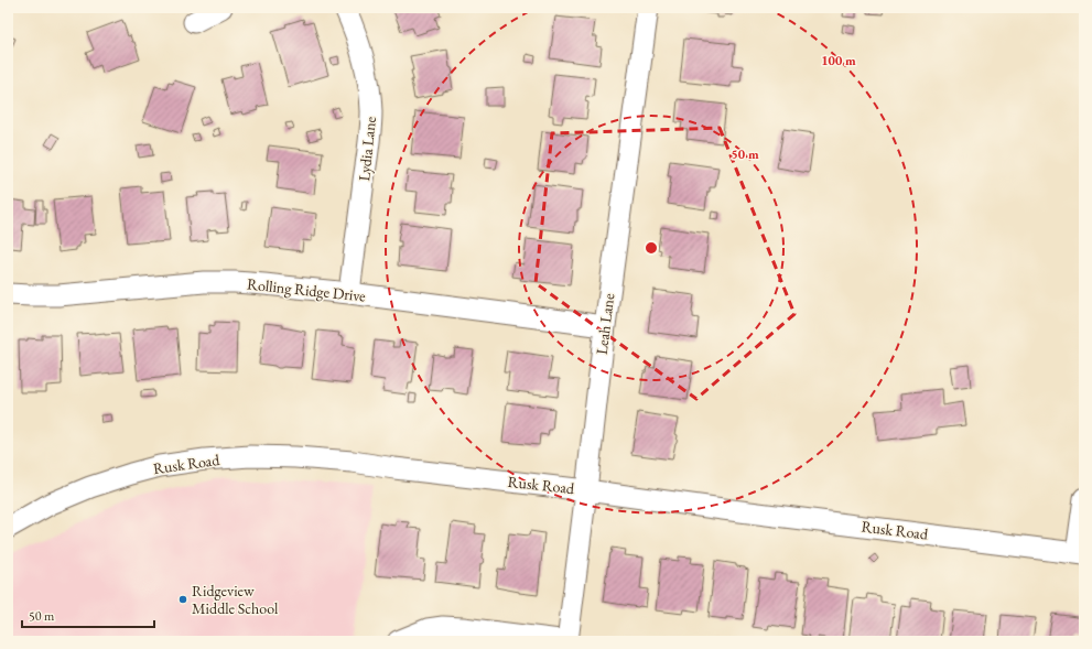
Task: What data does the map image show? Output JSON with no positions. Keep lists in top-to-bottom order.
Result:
{
  "streets": {
    "street": [
      "Lydia Lane",
      "Rolling Ridge Drive",
      "Leah Lane",
      "Rusk Road"
    ]
  },
  "crossings": [
    ["Lydia Lane", "Rolling Ridge Drive"],
    ["Rolling Ridge Drive", "Leah Lane"],
    ["Leah Lane", "Rusk Road"]
  ],
  "places": ["Ridgeview Middle School"],
  "scale_bar": "50 m",
  "rings": ["100 m", "50 m"]
}
